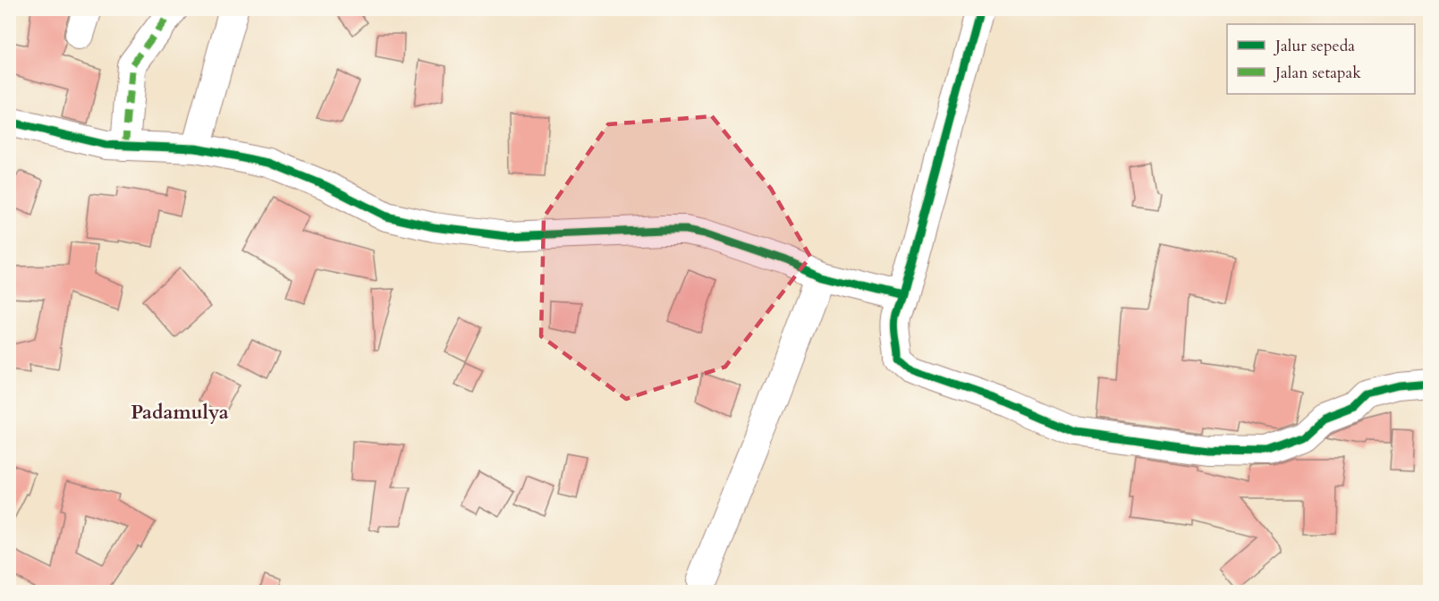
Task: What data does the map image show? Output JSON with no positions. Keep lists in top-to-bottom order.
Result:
{
  "districts": ["Padamulya"],
  "legend": ["Jalur sepeda", "Jalan setapak"]
}
